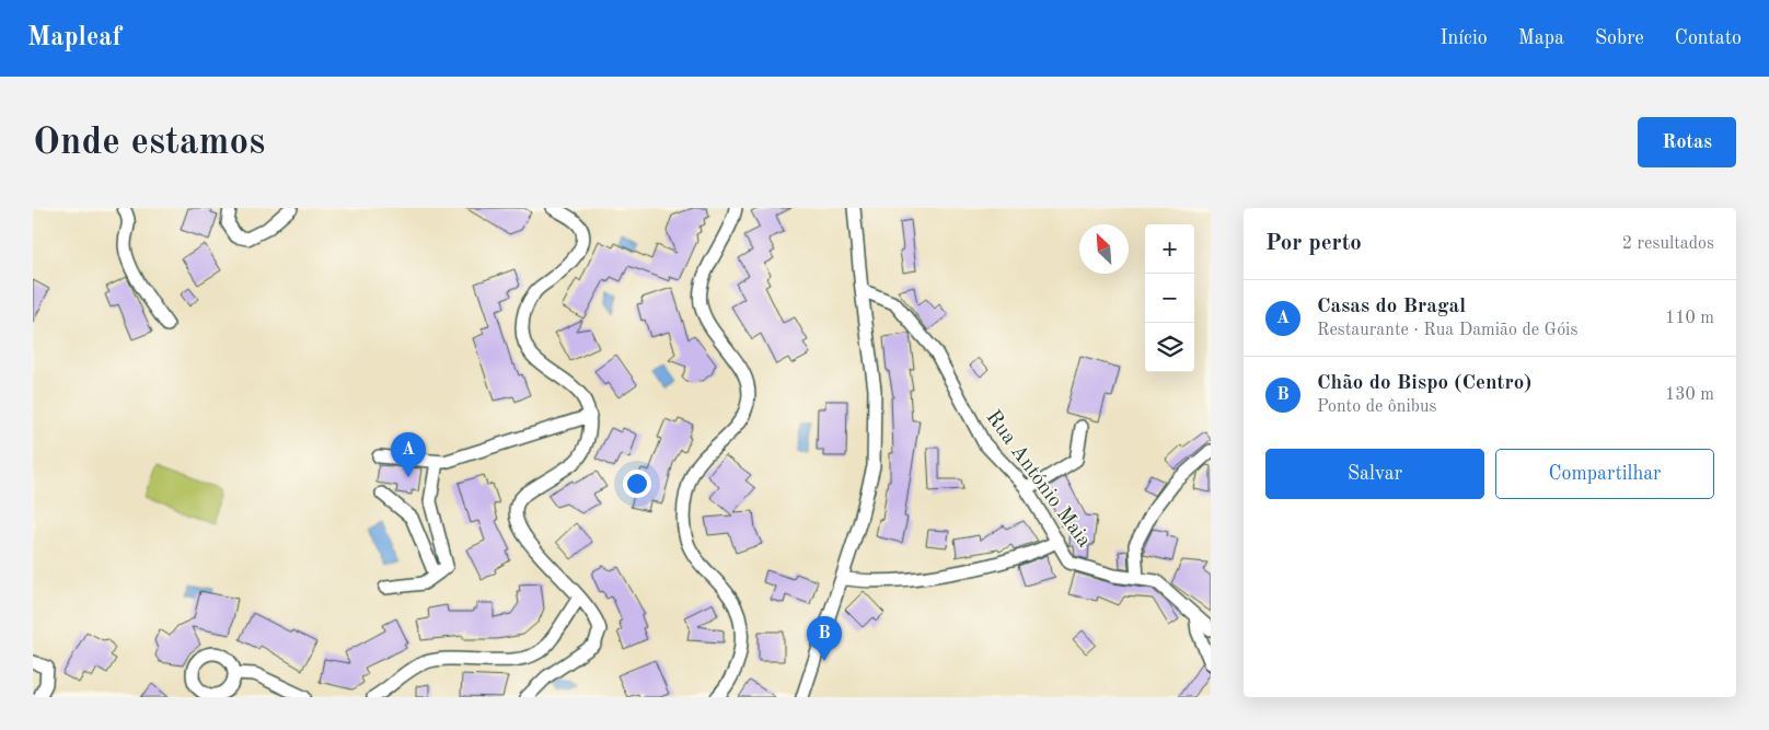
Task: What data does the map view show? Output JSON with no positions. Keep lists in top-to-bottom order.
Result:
{
  "streets": {
    "street": ["Rua António Maia"]
  },
  "north": "top left",
  "page": {
    "header": "Mapleaf",
    "nav": [
      "Início",
      "Mapa",
      "Sobre",
      "Contato"
    ],
    "buttons": [
      "Rotas",
      ["Salvar", "Compartilhar"]
    ],
    "title": "Onde estamos",
    "heading": ["Por perto", "2 resultados"],
    "map_buttons": ["+", "−"],
    "list": [
      {
        "mark": "A",
        "name": "Casas do Bragal",
        "note": "Restaurante · Rua Damião de Góis",
        "value": "110 m"
      },
      {
        "mark": "B",
        "name": "Chão do Bispo (Centro)",
        "note": "Ponto de ônibus",
        "value": "130 m"
      }
    ],
    "pins": ["A", "B"]
  }
}
